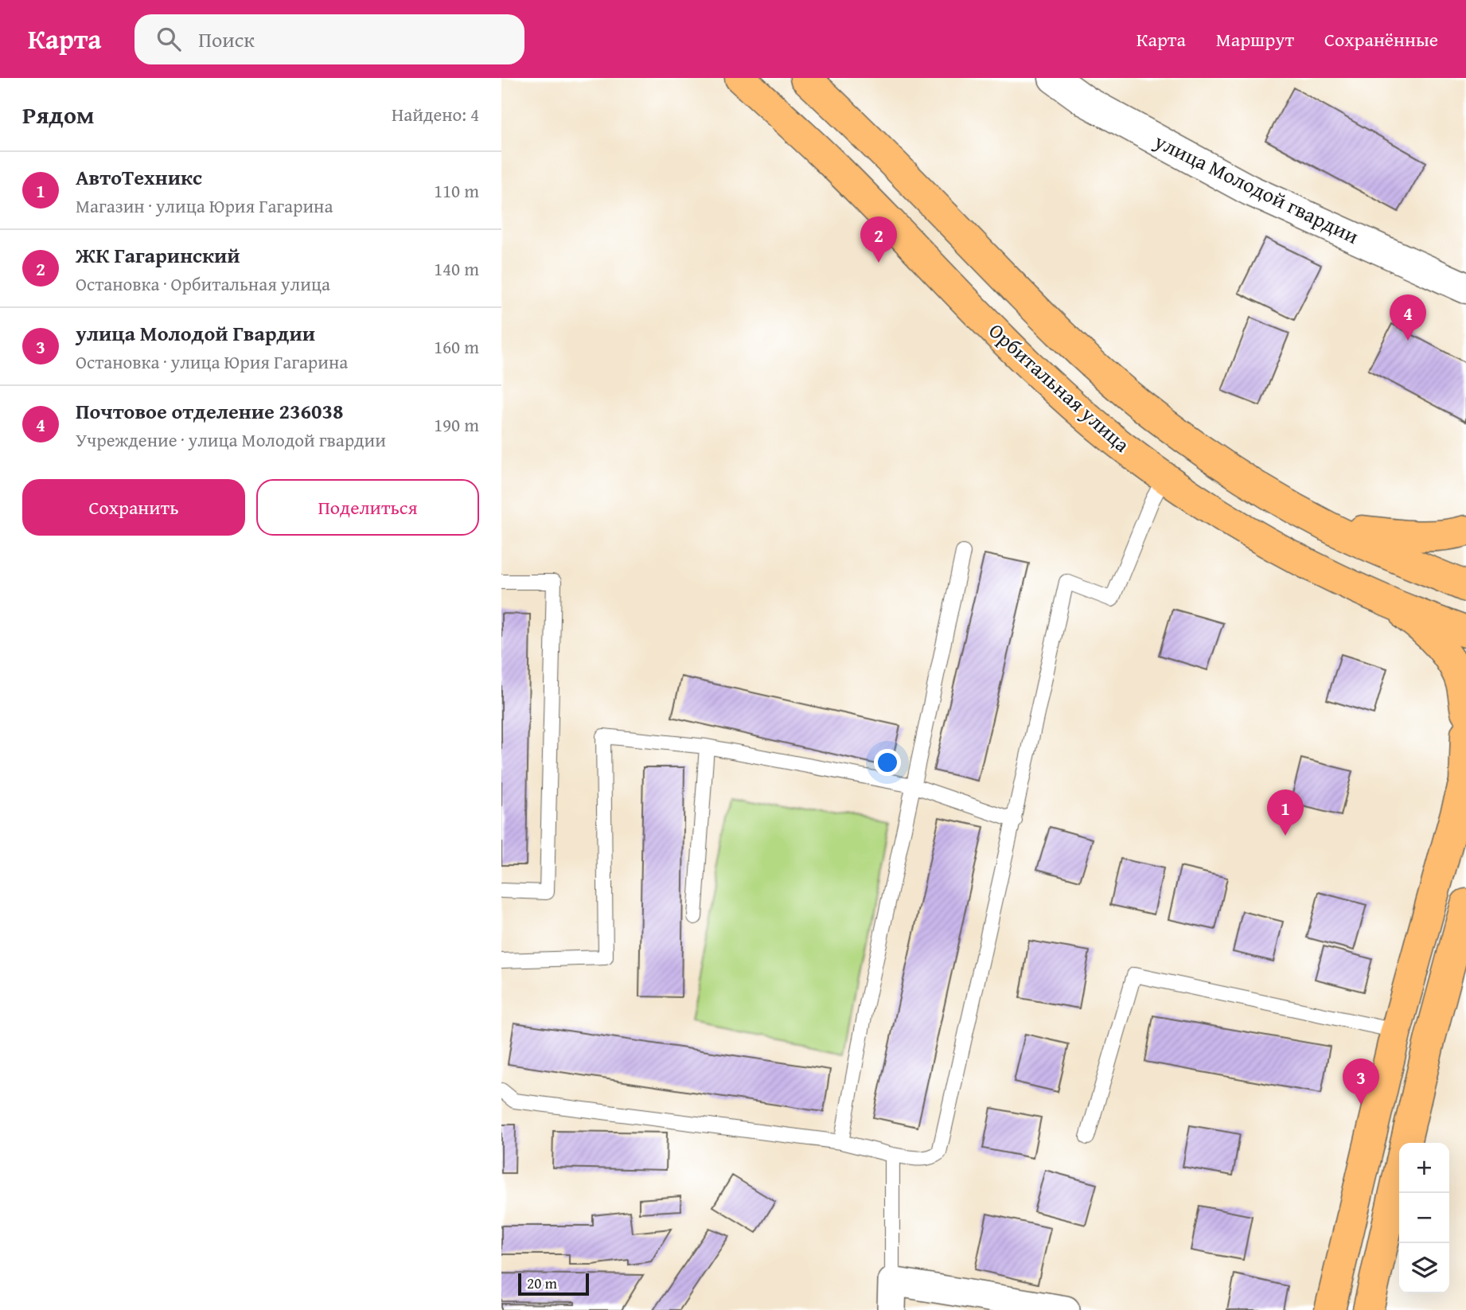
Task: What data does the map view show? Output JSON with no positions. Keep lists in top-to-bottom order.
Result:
{
  "streets": {
    "main road": ["Орбитальная улица"],
    "street": ["улица Молодой гвардии"]
  },
  "scale_bar": "20 m",
  "page": {
    "header": "Карта",
    "search": "Поиск",
    "nav": ["Карта", "Маршрут", "Сохранённые"],
    "heading": ["Рядом", "Найдено: 4"],
    "list": [
      {
        "mark": "1",
        "name": "АвтоТехникс",
        "note": "Магазин · улица Юрия Гагарина",
        "value": "110 m"
      },
      {
        "mark": "2",
        "name": "ЖК Гагаринский",
        "note": "Остановка · Орбитальная улица",
        "value": "140 m"
      },
      {
        "mark": "3",
        "name": "улица Молодой Гвардии",
        "note": "Остановка · улица Юрия Гагарина",
        "value": "160 m"
      },
      {
        "mark": "4",
        "name": "Почтовое отделение 236038",
        "note": "Учреждение · улица Молодой гвардии",
        "value": "190 m"
      }
    ],
    "pins": [
      "2",
      "4",
      "1",
      "3"
    ],
    "buttons": ["Сохранить", "Поделиться"],
    "map_buttons": ["+", "−"],
    "scale": "20 m"
  }
}
